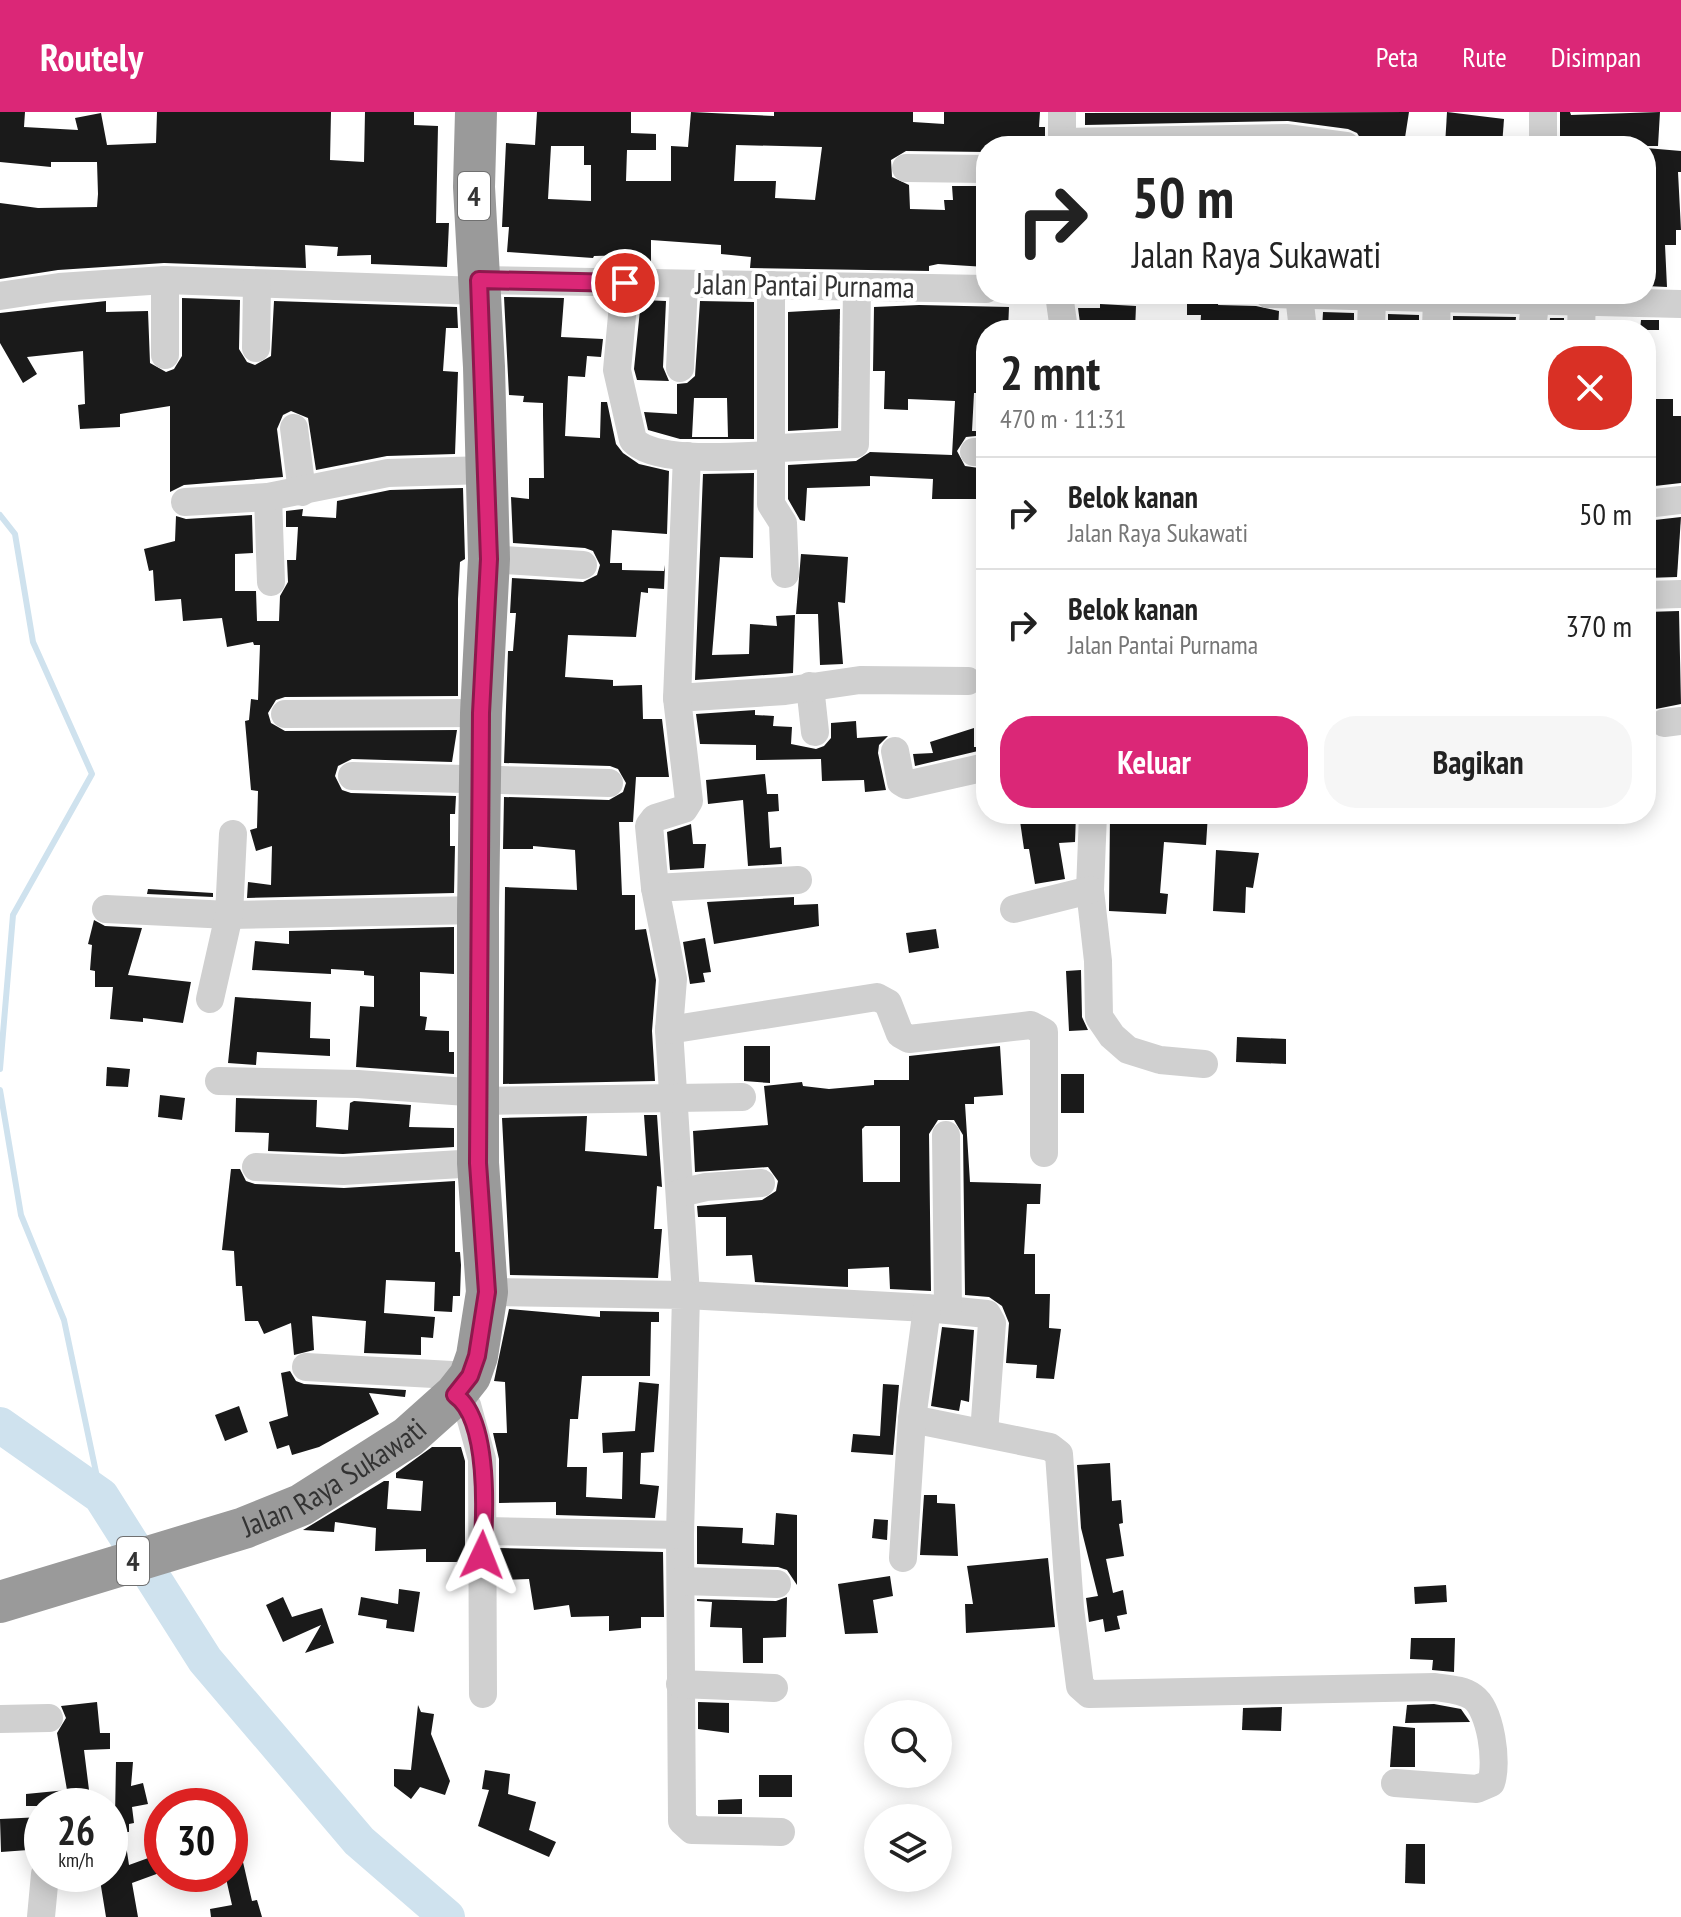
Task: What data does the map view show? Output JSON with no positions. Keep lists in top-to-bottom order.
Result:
{
  "streets": {
    "highway": ["4", "Jalan Raya Sukawati"],
    "street": ["Jalan Pantai Purnama"]
  },
  "crossings": [
    ["4", "Jalan Pantai Purnama"],
    ["4", "Jalan Raya Sukawati"]
  ],
  "page": {
    "header": "Routely",
    "nav": ["Peta", "Rute", "Disimpan"],
    "turn": ["50 m", "Jalan Raya Sukawati"],
    "heading": ["2 mnt", "470 m · 11:31"],
    "list": [
      {
        "name": "Belok kanan",
        "note": "Jalan Raya Sukawati",
        "value": "50 m"
      },
      {
        "name": "Belok kanan",
        "note": "Jalan Pantai Purnama",
        "value": "370 m"
      }
    ],
    "buttons": ["Keluar", "Bagikan"],
    "speed": "26 km/h",
    "limit": "30"
  }
}
